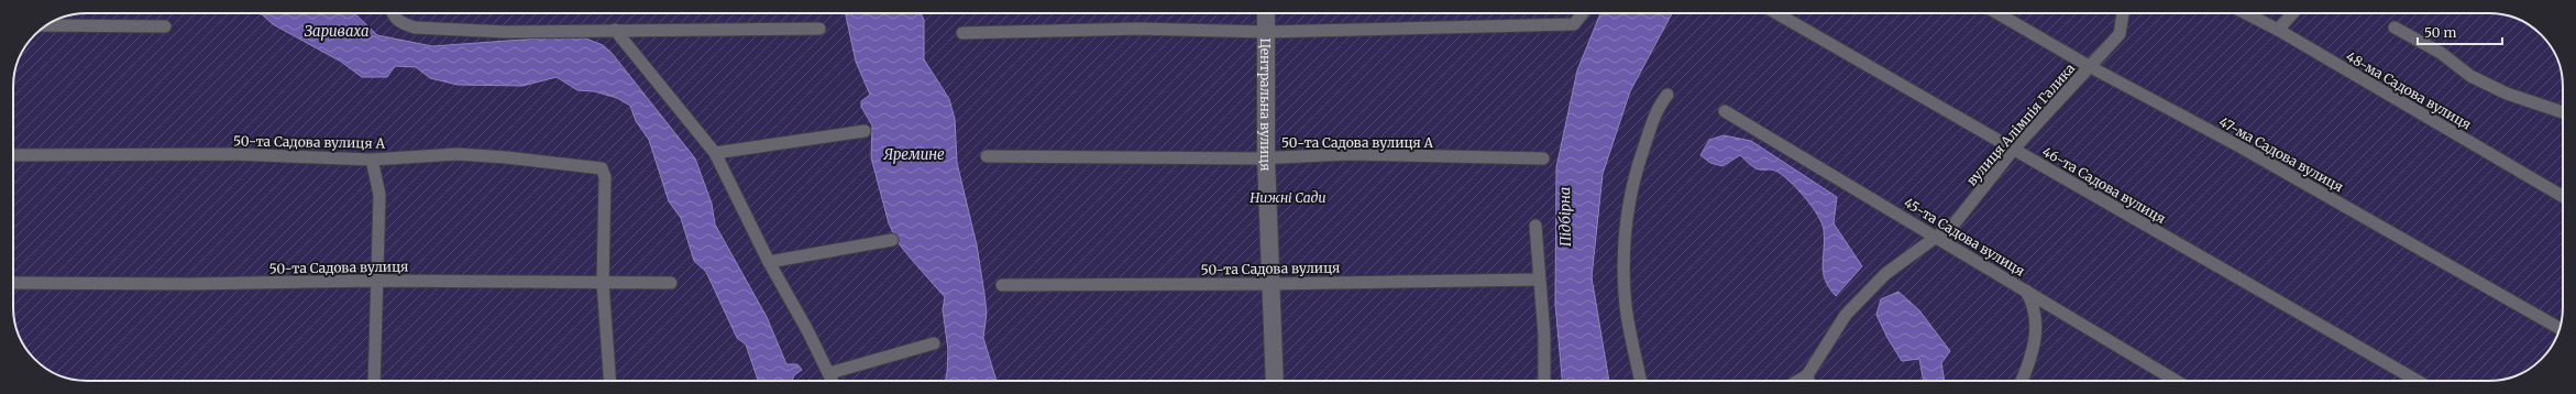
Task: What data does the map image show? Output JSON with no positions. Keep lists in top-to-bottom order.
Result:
{
  "streets": {
    "street": [
      "48-ма Садова вулиця",
      "Центральна вулиця",
      "вулиця Алімпія Галика",
      "50-та Садова вулиця А",
      "47-ма Садова вулиця",
      "46-та Садова вулиця",
      "45-та Садова вулиця",
      "50-та Садова вулиця"
    ]
  },
  "crossings": [
    ["Центральна вулиця", "50-та Садова вулиця А"],
    ["Центральна вулиця", "50-та Садова вулиця"],
    ["вулиця Алімпія Галика", "47-ма Садова вулиця"],
    ["вулиця Алімпія Галика", "46-та Садова вулиця"],
    ["вулиця Алімпія Галика", "45-та Садова вулиця"],
    ["50-та Садова вулиця А", "50-та Садова вулиця"]
  ],
  "water": ["Зариваха", "Яремине", "Підбірна"],
  "parks": ["Нижні Сади"],
  "scale_bar": "50 m"
}
